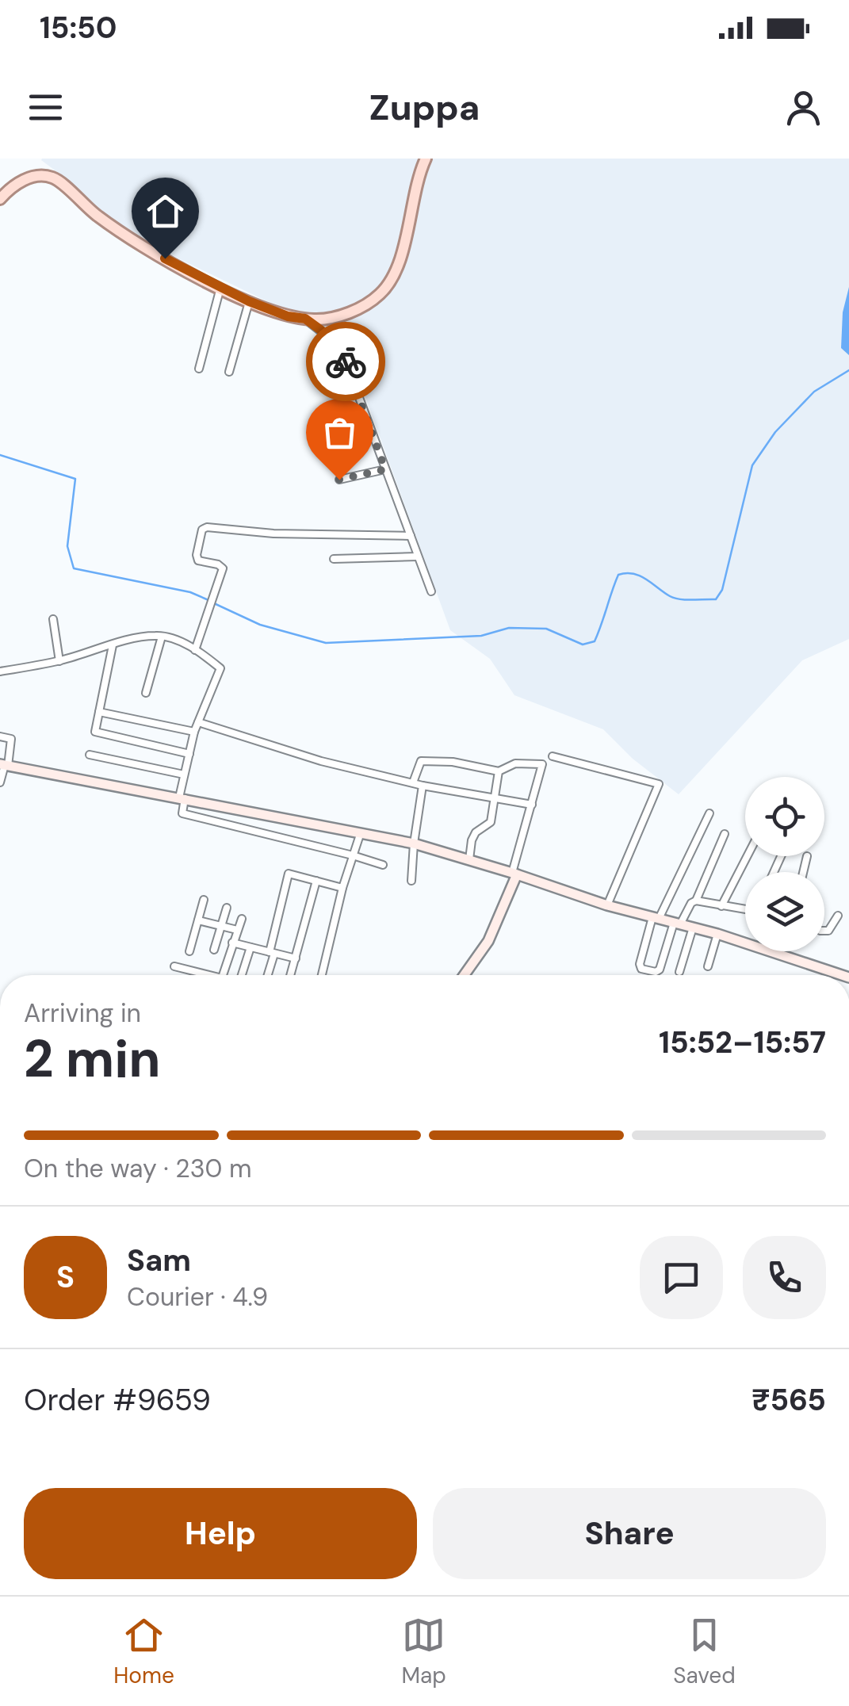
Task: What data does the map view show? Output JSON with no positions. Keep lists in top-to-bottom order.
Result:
{
  "page": {
    "status": "15:50",
    "header": "Zuppa",
    "heading": ["2 min", "Arriving in", "15:52–15:57"],
    "panel": [
      "Sam",
      "Courier · 4.9",
      "Order #9659",
      "₹565"
    ],
    "bar": "On the way · 230 m",
    "round": "S",
    "buttons": ["Help", "Share"],
    "tabs": ["Home", "Map", "Saved"]
  }
}
